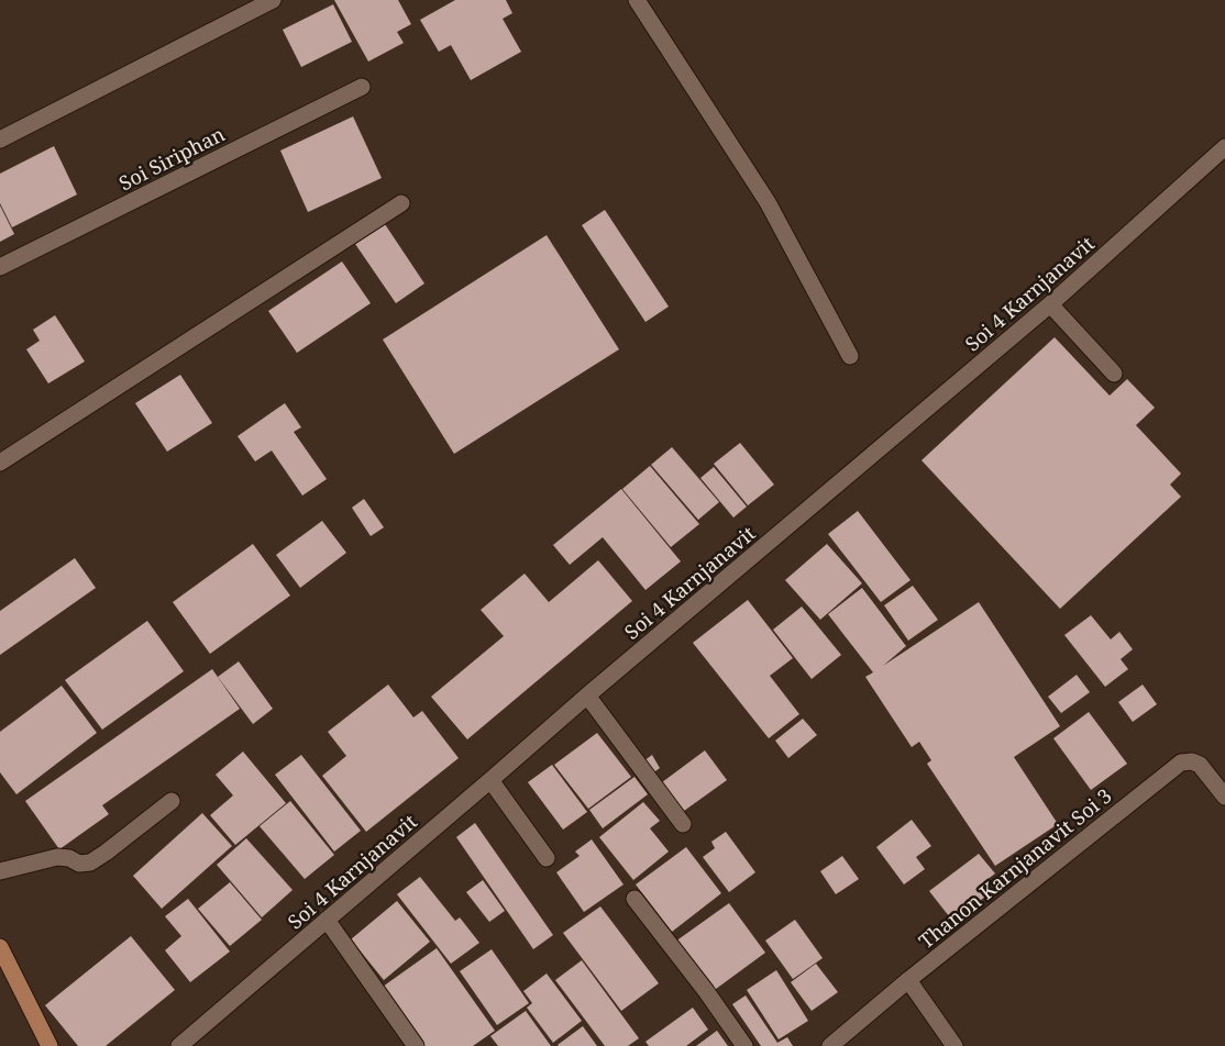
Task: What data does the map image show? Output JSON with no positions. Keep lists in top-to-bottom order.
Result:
{
  "streets": {
    "street": ["Soi Siriphan", "Soi 4 Karnjanavit", "Thanon Karnjanavit Soi 3"]
  }
}
